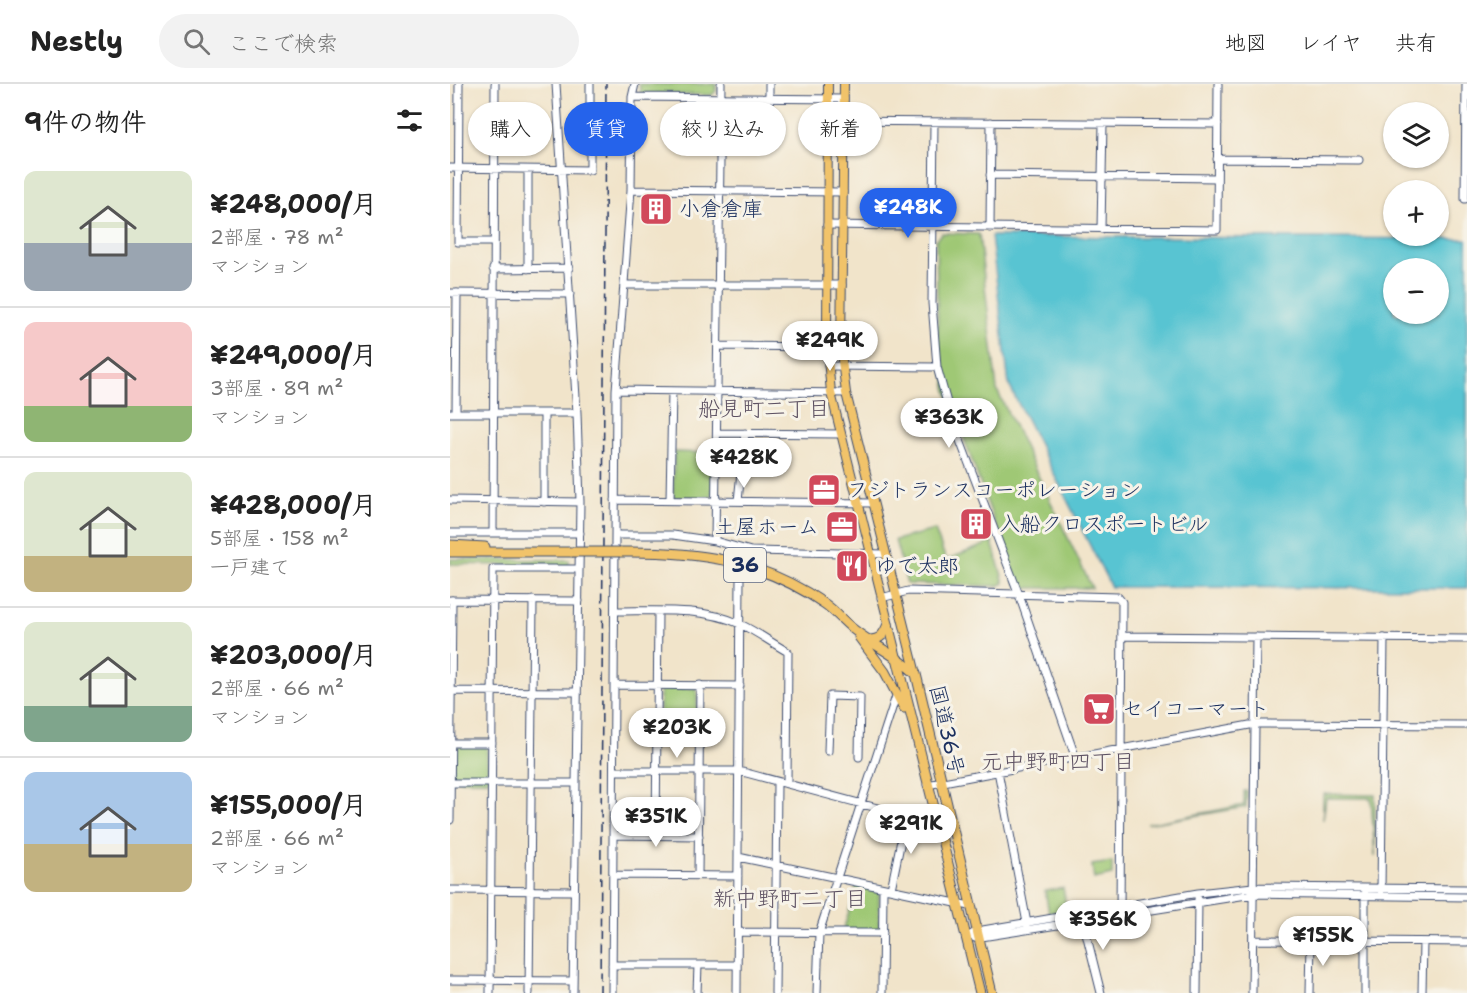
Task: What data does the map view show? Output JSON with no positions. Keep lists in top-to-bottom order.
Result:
{
  "streets": {
    "highway": ["36", "国道36号"]
  },
  "crossings": [
    ["36", "国道36号"]
  ],
  "districts": ["船見町二丁目", "元中野町四丁目", "新中野町二丁目"],
  "places": {
    "building": ["小倉倉庫", "入船クロスポートビル"],
    "office": ["フジトランスコーポレーション", "土屋ホーム"],
    "restaurant": ["ゆで太郎"],
    "supermarket": ["セイコーマート"]
  },
  "page": {
    "header": "Nestly",
    "search": "ここで検索",
    "nav": ["地図", "レイヤ", "共有"],
    "heading": "9件の物件",
    "map_buttons": ["+", "−"],
    "chip": [
      "購入",
      "賃貸",
      "絞り込み",
      "新着"
    ],
    "list": [
      {
        "name": "¥248,000/月",
        "note": "2部屋 · 78 m² · マンション"
      },
      {
        "name": "¥249,000/月",
        "note": "3部屋 · 89 m² · マンション"
      },
      {
        "name": "¥428,000/月",
        "note": "5部屋 · 158 m² · 一戸建て"
      },
      {
        "name": "¥203,000/月",
        "note": "2部屋 · 66 m² · マンション"
      },
      {
        "name": "¥155,000/月",
        "note": "2部屋 · 66 m² · マンション"
      }
    ],
    "price": [
      "¥248K",
      "¥249K",
      "¥363K",
      "¥428K",
      "¥203K",
      "¥351K",
      "¥291K",
      "¥356K",
      "¥155K"
    ]
  }
}
